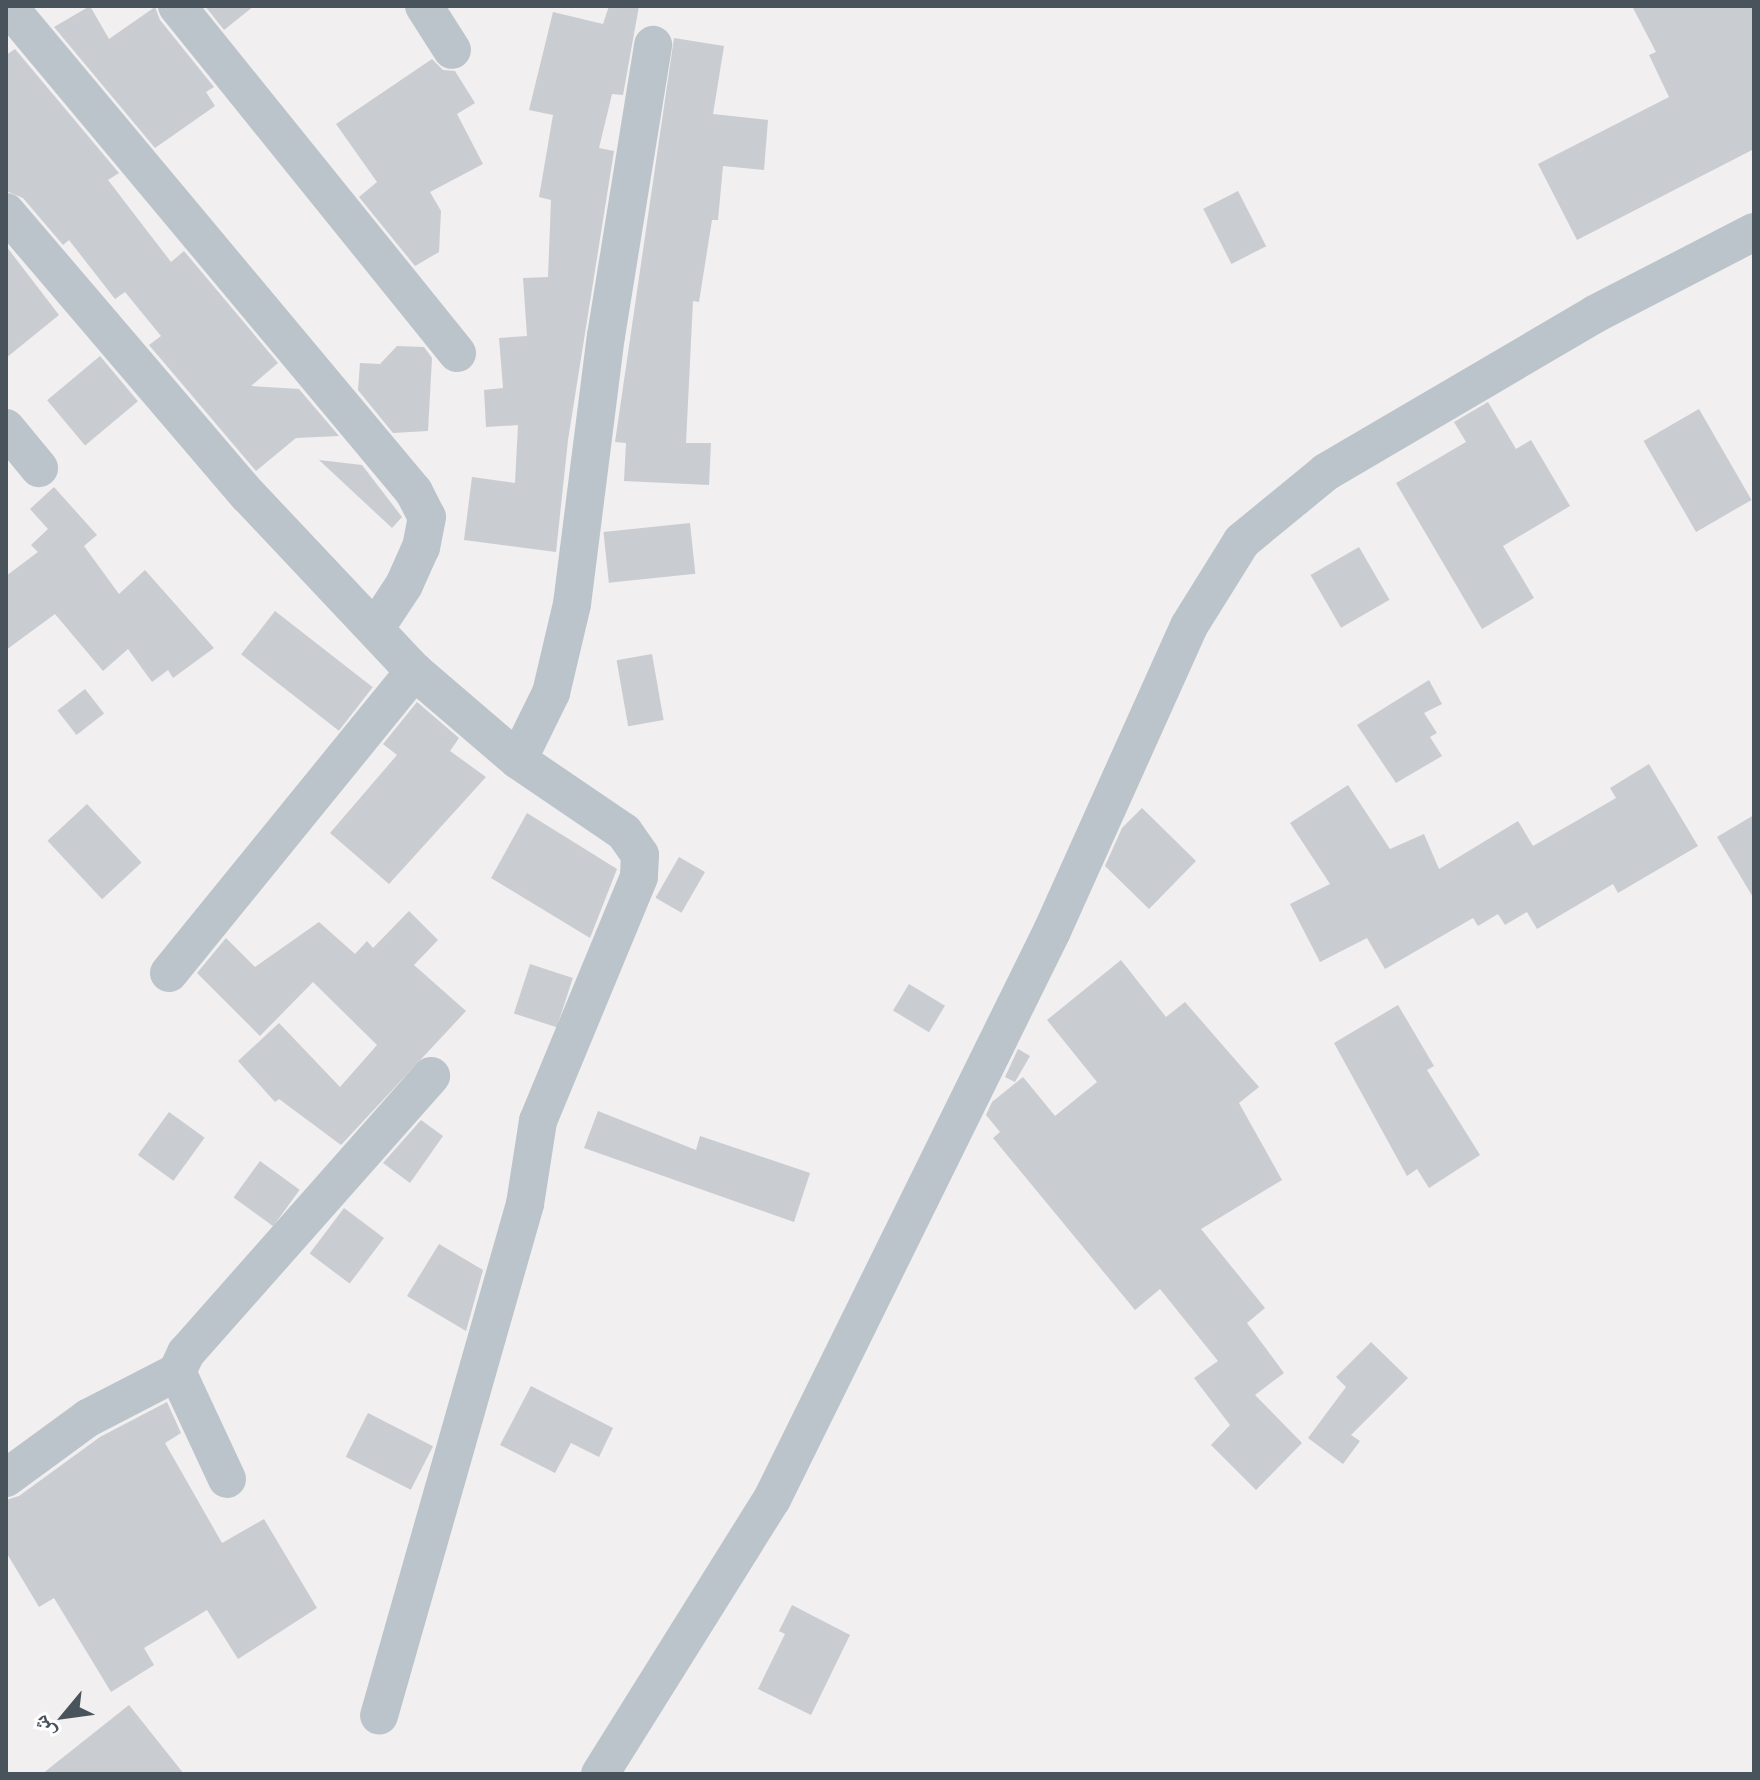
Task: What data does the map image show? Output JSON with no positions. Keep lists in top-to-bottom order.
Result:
{
  "north": "bottom left"
}
